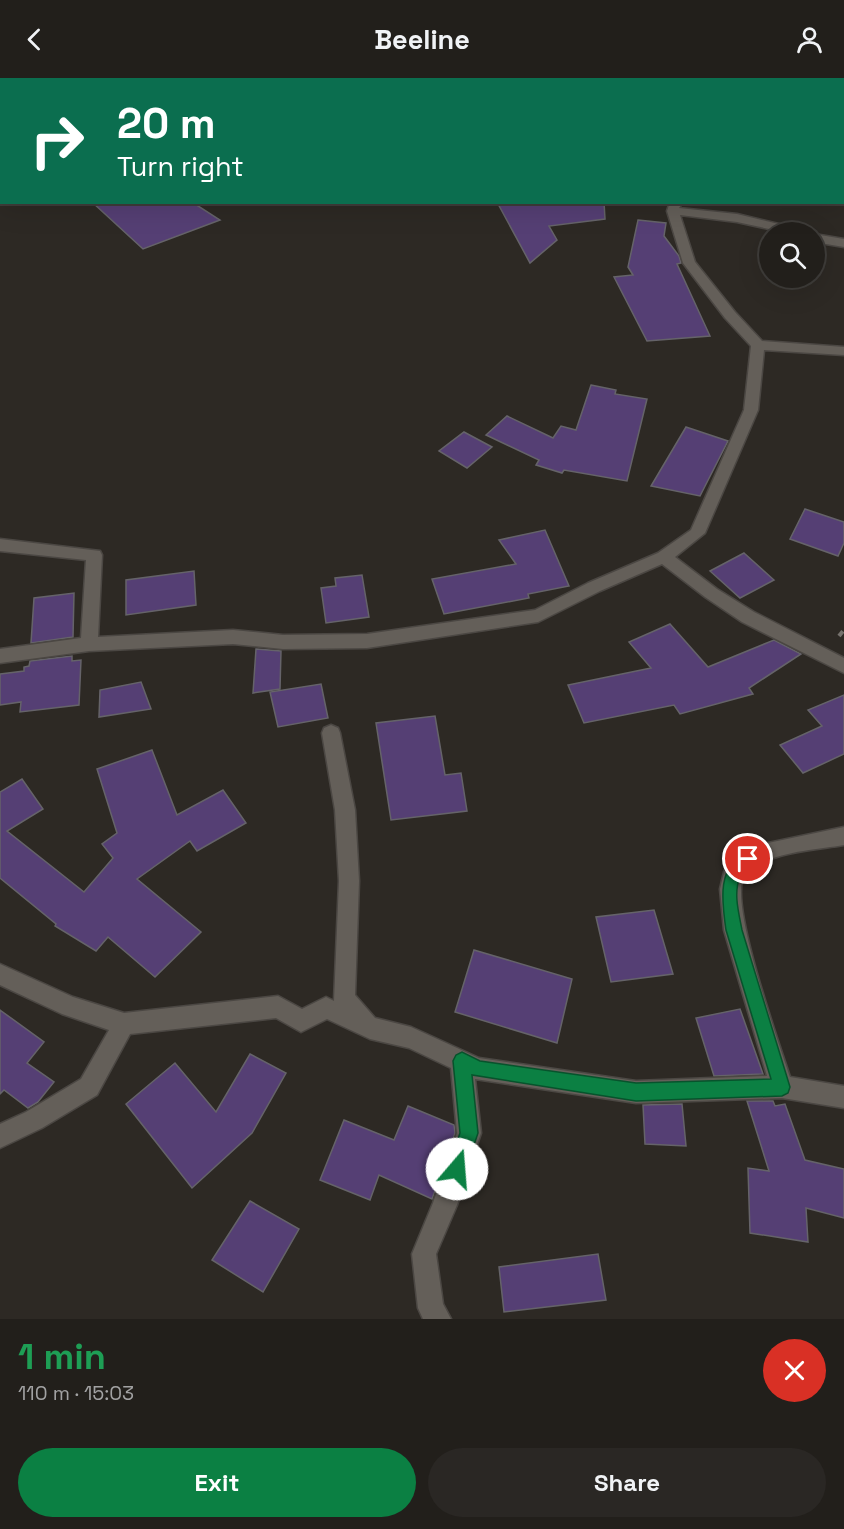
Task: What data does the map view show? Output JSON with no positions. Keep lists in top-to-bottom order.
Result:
{
  "page": {
    "header": "Beeline",
    "turn": ["20 m", "Turn right"],
    "heading": ["1 min", "110 m · 15:03"],
    "buttons": ["Exit", "Share"]
  }
}
